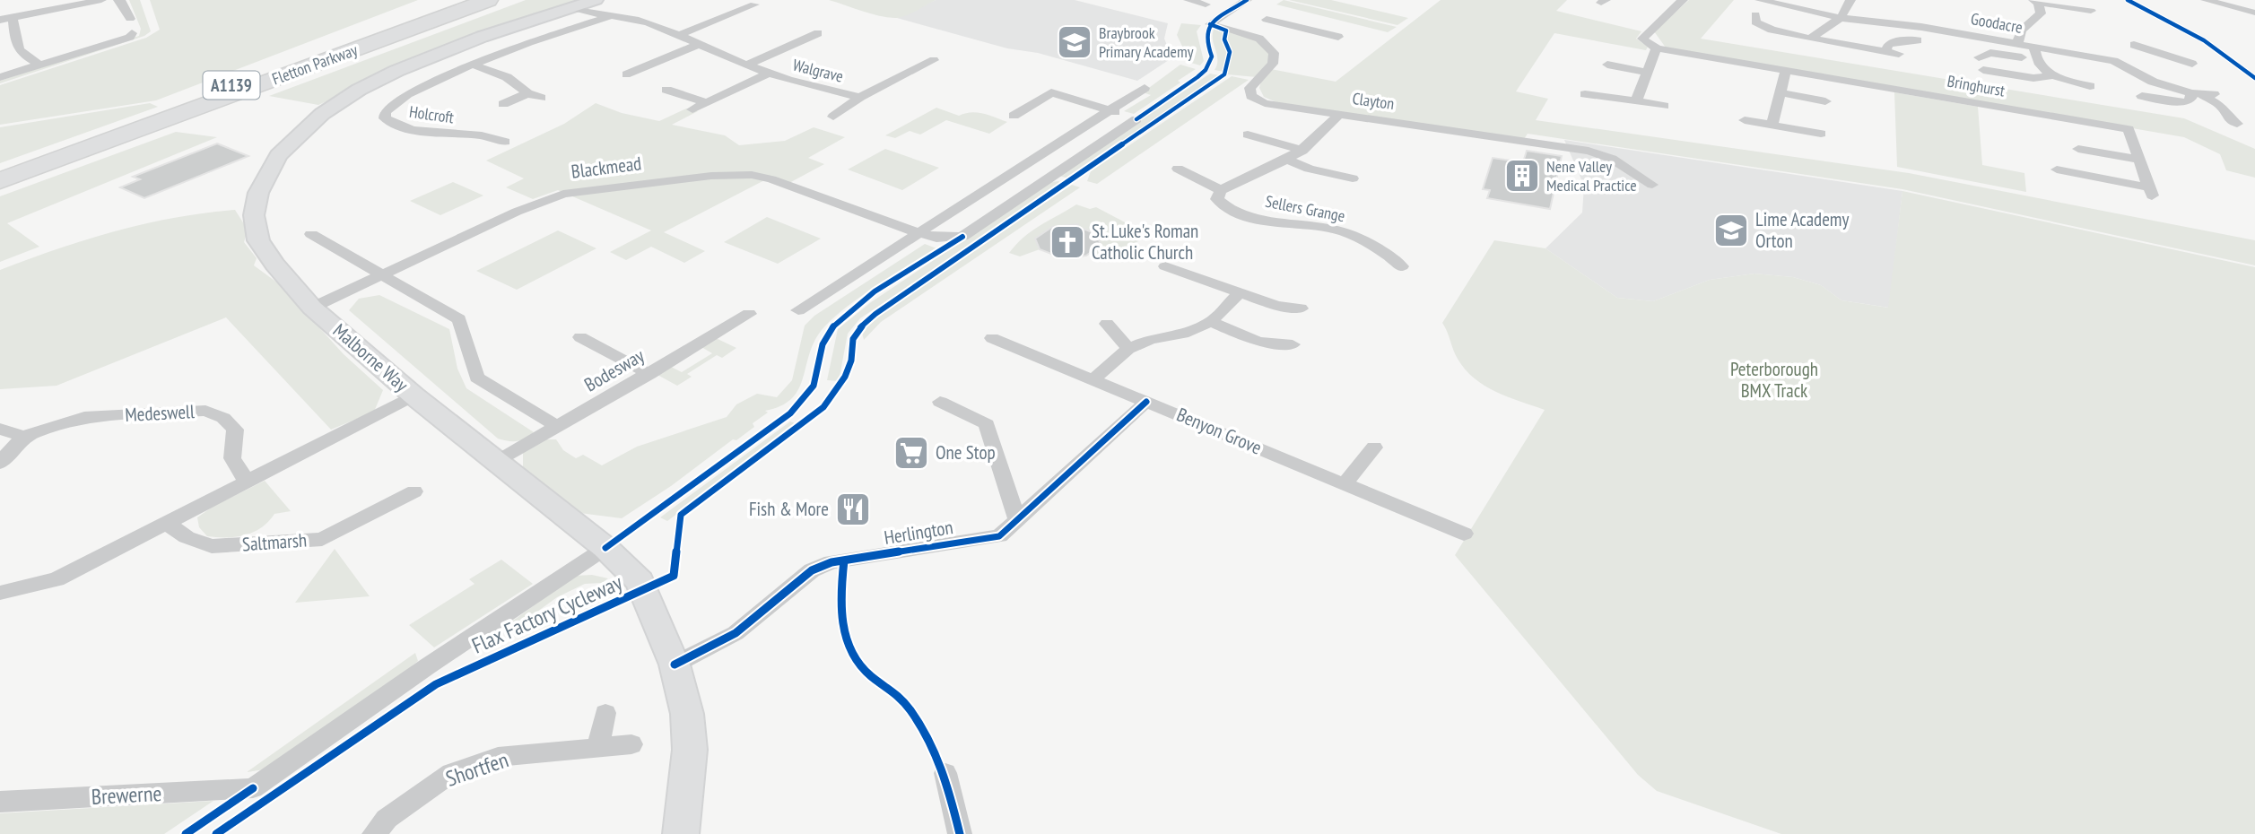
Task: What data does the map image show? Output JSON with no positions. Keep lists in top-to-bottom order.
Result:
{
  "streets": {
    "highway": ["Fletton Parkway", "A1139"],
    "street": [
      "Goodacre",
      "Walgrave",
      "Bringhurst",
      "Clayton",
      "Holcroft",
      "Blackmead",
      "Sellers Grange",
      "Malborne Way",
      "Bodesway",
      "Medeswell",
      "Benyon Grove",
      "Herlington",
      "Saltmarsh",
      "Shortfen",
      "Brewerne"
    ],
    "cycle path": ["Flax Factory Cycleway"]
  },
  "crossings": [
    ["Walgrave", "Holcroft"],
    ["Walgrave", "Malborne Way"],
    ["Clayton", "Sellers Grange"],
    ["Blackmead", "Malborne Way"],
    ["Malborne Way", "Bodesway"],
    ["Malborne Way", "Herlington"],
    ["Malborne Way", "Brewerne"],
    ["Benyon Grove", "Herlington"]
  ],
  "parks": ["Peterborough BMX Track"],
  "places": {
    "school or university": ["Braybrook Primary Academy", "Lime Academy Orton"],
    "building": ["Nene Valley Medical Practice"],
    "church": ["St. Luke's Roman Catholic Church"],
    "supermarket": ["One Stop"],
    "restaurant": ["Fish & More"]
  }
}
